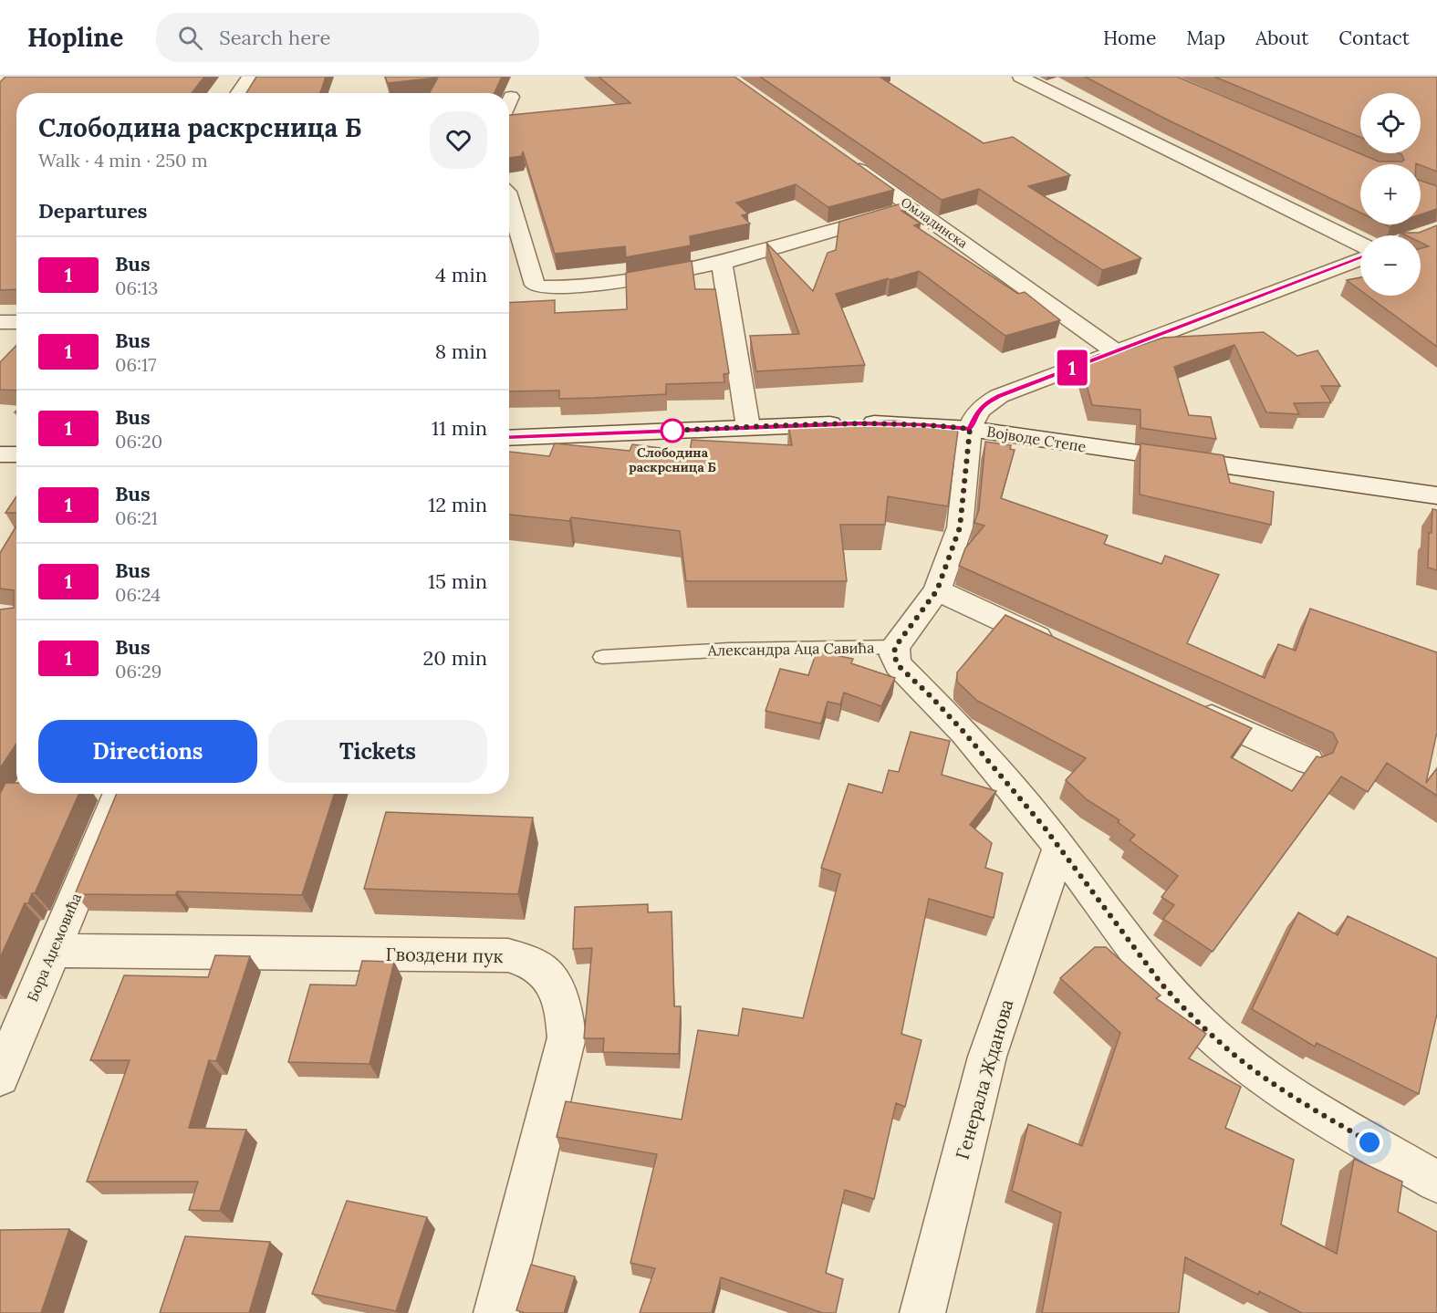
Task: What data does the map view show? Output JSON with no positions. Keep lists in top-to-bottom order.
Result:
{
  "streets": {
    "street": [
      "Омладинска",
      "Војводе Степе",
      "Александра Аца Савића",
      "Бора Аџемовића",
      "Гвоздени пук",
      "Генерала Жданова"
    ]
  },
  "crossings": [
    ["Александра Аца Савића", "Генерала Жданова"],
    ["Бора Аџемовића", "Гвоздени пук"]
  ],
  "places": ["Слободина раскрсница Б"],
  "lines": ["bus line 1"],
  "page": {
    "header": "Hopline",
    "search": "Search here",
    "nav": [
      "Home",
      "Map",
      "About",
      "Contact"
    ],
    "on_map": "1",
    "map_buttons": ["+", "−"],
    "heading": [
      ["Слободина раскрсница Б", "Walk · 4 min · 250 m"],
      "Departures"
    ],
    "list": [
      {
        "mark": "1",
        "name": "Bus",
        "note": "06:13",
        "value": "4 min"
      },
      {
        "mark": "1",
        "name": "Bus",
        "note": "06:17",
        "value": "8 min"
      },
      {
        "mark": "1",
        "name": "Bus",
        "note": "06:20",
        "value": "11 min"
      },
      {
        "mark": "1",
        "name": "Bus",
        "note": "06:21",
        "value": "12 min"
      },
      {
        "mark": "1",
        "name": "Bus",
        "note": "06:24",
        "value": "15 min"
      },
      {
        "mark": "1",
        "name": "Bus",
        "note": "06:29",
        "value": "20 min"
      }
    ],
    "buttons": ["Directions", "Tickets"]
  }
}
